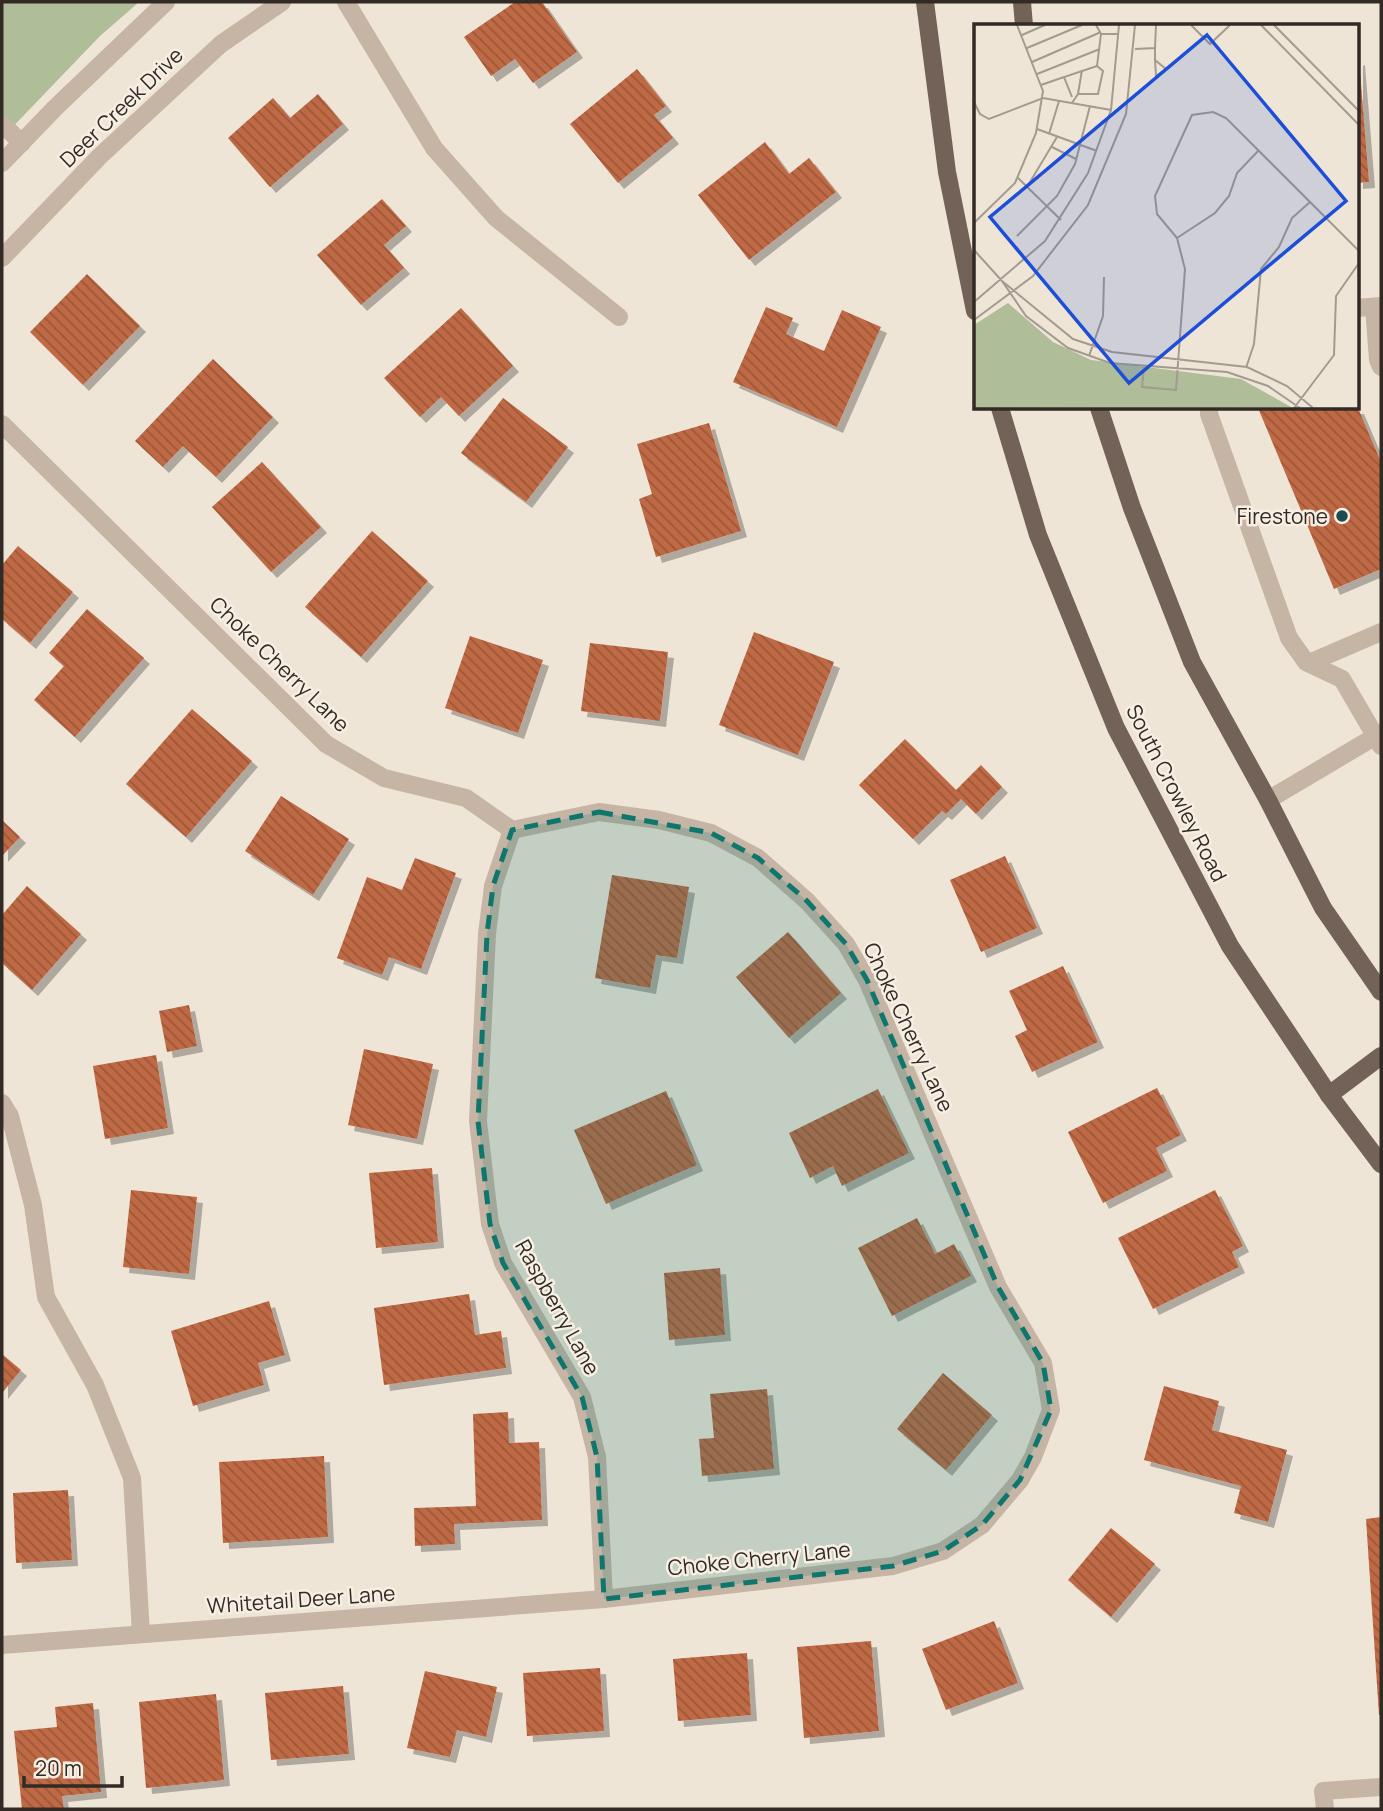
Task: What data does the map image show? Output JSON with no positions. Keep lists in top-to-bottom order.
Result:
{
  "streets": {
    "main road": ["South Crowley Road"],
    "street": [
      "Deer Creek Drive",
      "Choke Cherry Lane",
      "Raspberry Lane",
      "Whitetail Deer Lane"
    ]
  },
  "crossings": [
    ["Choke Cherry Lane", "Raspberry Lane"],
    ["Choke Cherry Lane", "Whitetail Deer Lane"],
    ["Raspberry Lane", "Whitetail Deer Lane"]
  ],
  "places": ["Firestone"],
  "scale_bar": "20 m"
}
